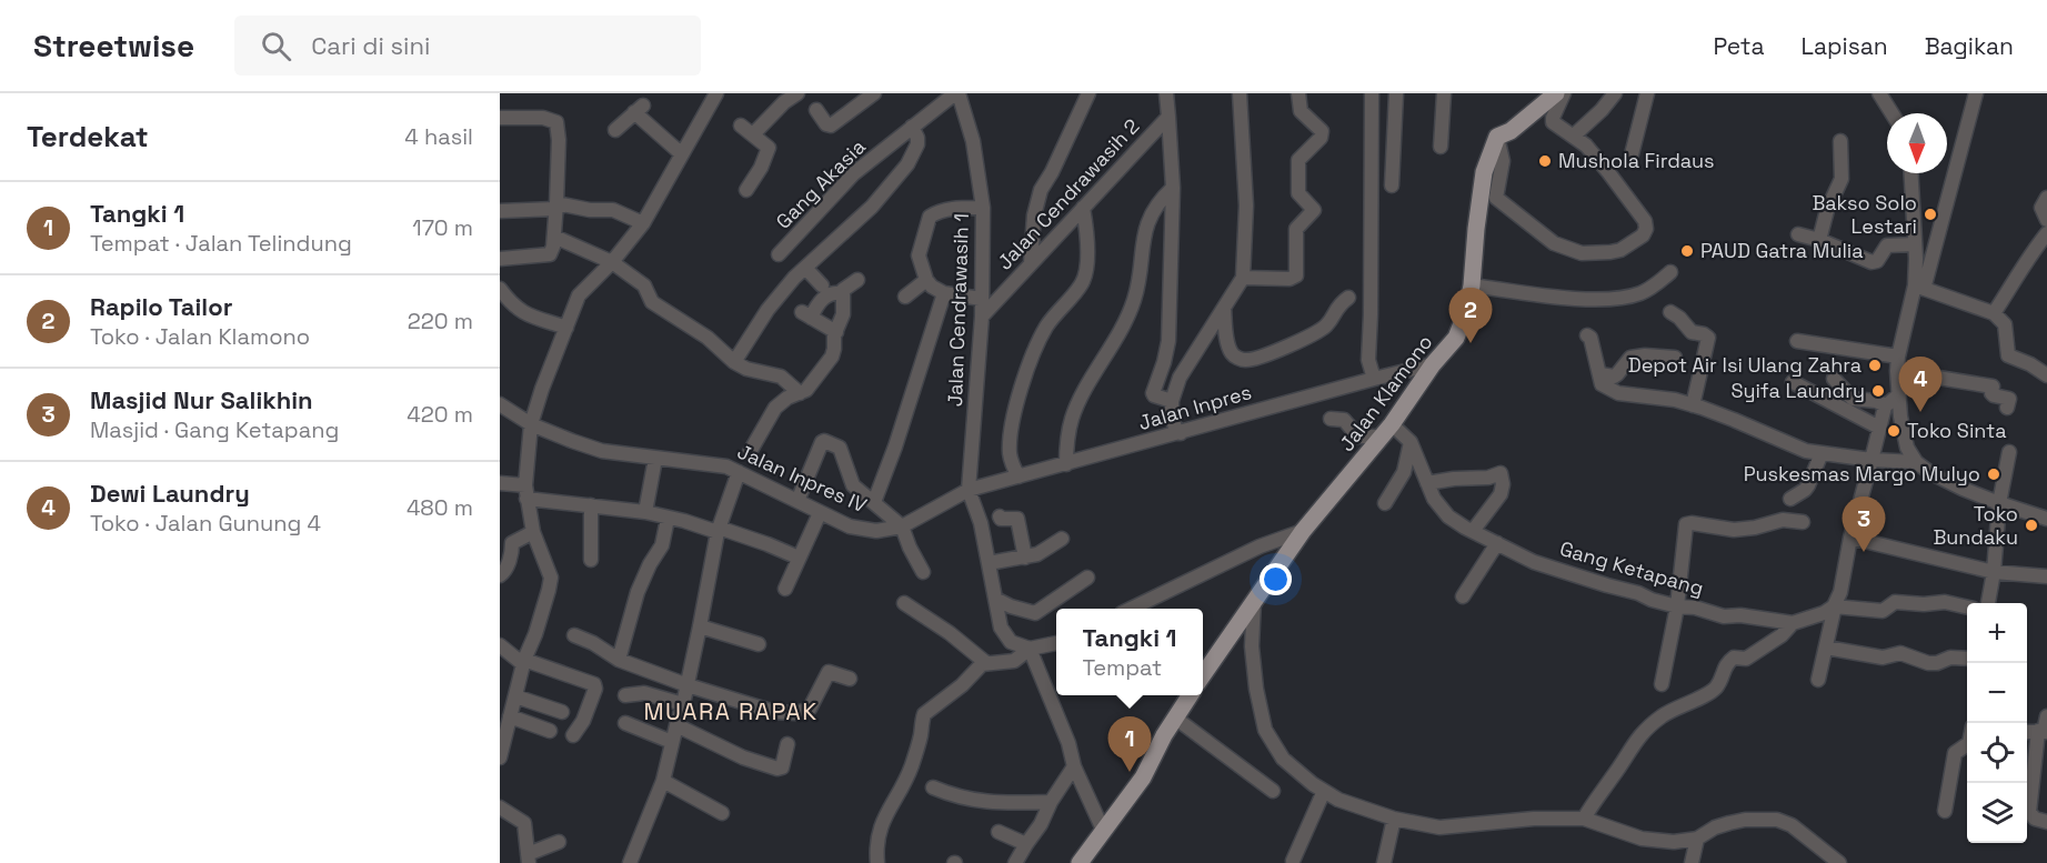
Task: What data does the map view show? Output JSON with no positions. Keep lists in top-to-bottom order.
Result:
{
  "streets": {
    "main road": ["Jalan Klamono"],
    "street": [
      "Gang Akasia",
      "Jalan Cendrawasih 2",
      "Jalan Cendrawasih 1",
      "Jalan Inpres",
      "Jalan Inpres IV",
      "Gang Ketapang"
    ]
  },
  "crossings": [
    ["Gang Akasia", "Jalan Cendrawasih 1"],
    ["Jalan Cendrawasih 2", "Jalan Cendrawasih 1"],
    ["Jalan Cendrawasih 1", "Jalan Inpres"],
    ["Jalan Cendrawasih 1", "Jalan Inpres IV"],
    ["Jalan Klamono", "Jalan Inpres"],
    ["Jalan Inpres", "Jalan Inpres IV"]
  ],
  "districts": ["MUARA RAPAK"],
  "places": [
    "Mushola Firdaus",
    "Bakso Solo Lestari",
    "PAUD Gatra Mulia",
    "Depot Air Isi Ulang Zahra",
    "Syifa Laundry",
    "Toko Sinta",
    "Puskesmas Margo Mulyo",
    "Toko Bundaku"
  ],
  "north": "bottom",
  "page": {
    "header": "Streetwise",
    "search": "Cari di sini",
    "nav": ["Peta", "Lapisan", "Bagikan"],
    "heading": ["Terdekat", "4 hasil"],
    "list": [
      {
        "mark": "1",
        "name": "Tangki 1",
        "note": "Tempat · Jalan Telindung",
        "value": "170 m"
      },
      {
        "mark": "2",
        "name": "Rapilo Tailor",
        "note": "Toko · Jalan Klamono",
        "value": "220 m"
      },
      {
        "mark": "3",
        "name": "Masjid Nur Salikhin",
        "note": "Masjid · Gang Ketapang",
        "value": "420 m"
      },
      {
        "mark": "4",
        "name": "Dewi Laundry",
        "note": "Toko · Jalan Gunung 4",
        "value": "480 m"
      }
    ],
    "pins": [
      "2",
      "4",
      "3",
      "1"
    ],
    "map_buttons": ["+", "−"],
    "popup": ["Tangki 1", "Tempat"]
  }
}
